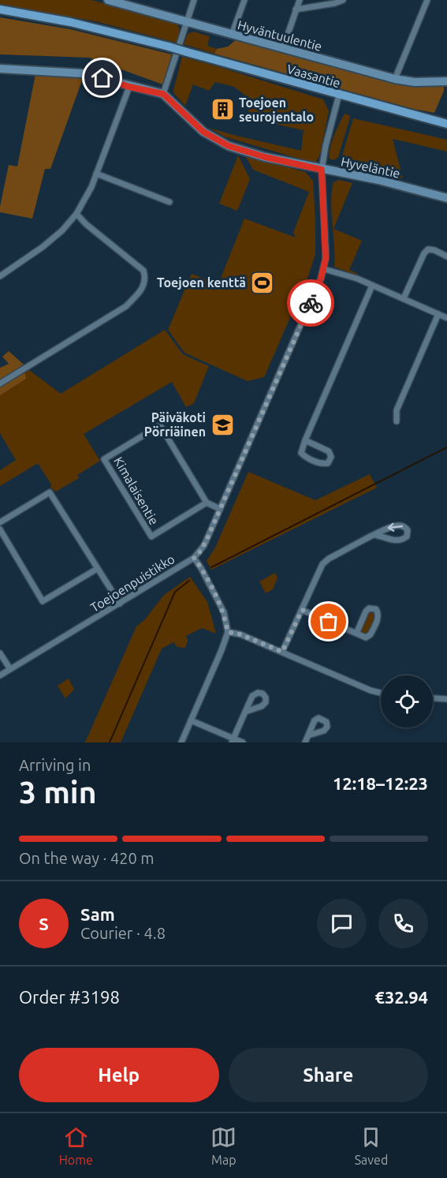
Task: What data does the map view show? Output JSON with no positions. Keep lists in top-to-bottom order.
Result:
{
  "streets": {
    "main road": ["Vaasantie"],
    "street": [
      "Hyväntuulentie",
      "Hyveläntie",
      "Kimalaisentie",
      "Toejoenpuistikko"
    ]
  },
  "crossings": [
    ["Vaasantie", "Toejoenpuistikko"],
    ["Hyveläntie", "Toejoenpuistikko"]
  ],
  "places": {
    "building": ["Toejoen seurojentalo"],
    "sports": ["Toejoen kenttä"],
    "school or university": ["Päiväkoti Pörriäinen"]
  },
  "page": {
    "heading": ["3 min", "Arriving in", "12:18–12:23"],
    "panel": [
      "Sam",
      "Courier · 4.8",
      "Order #3198",
      "€32.94"
    ],
    "bar": "On the way · 420 m",
    "round": "S",
    "buttons": ["Help", "Share"],
    "tabs": ["Home", "Map", "Saved"]
  }
}
